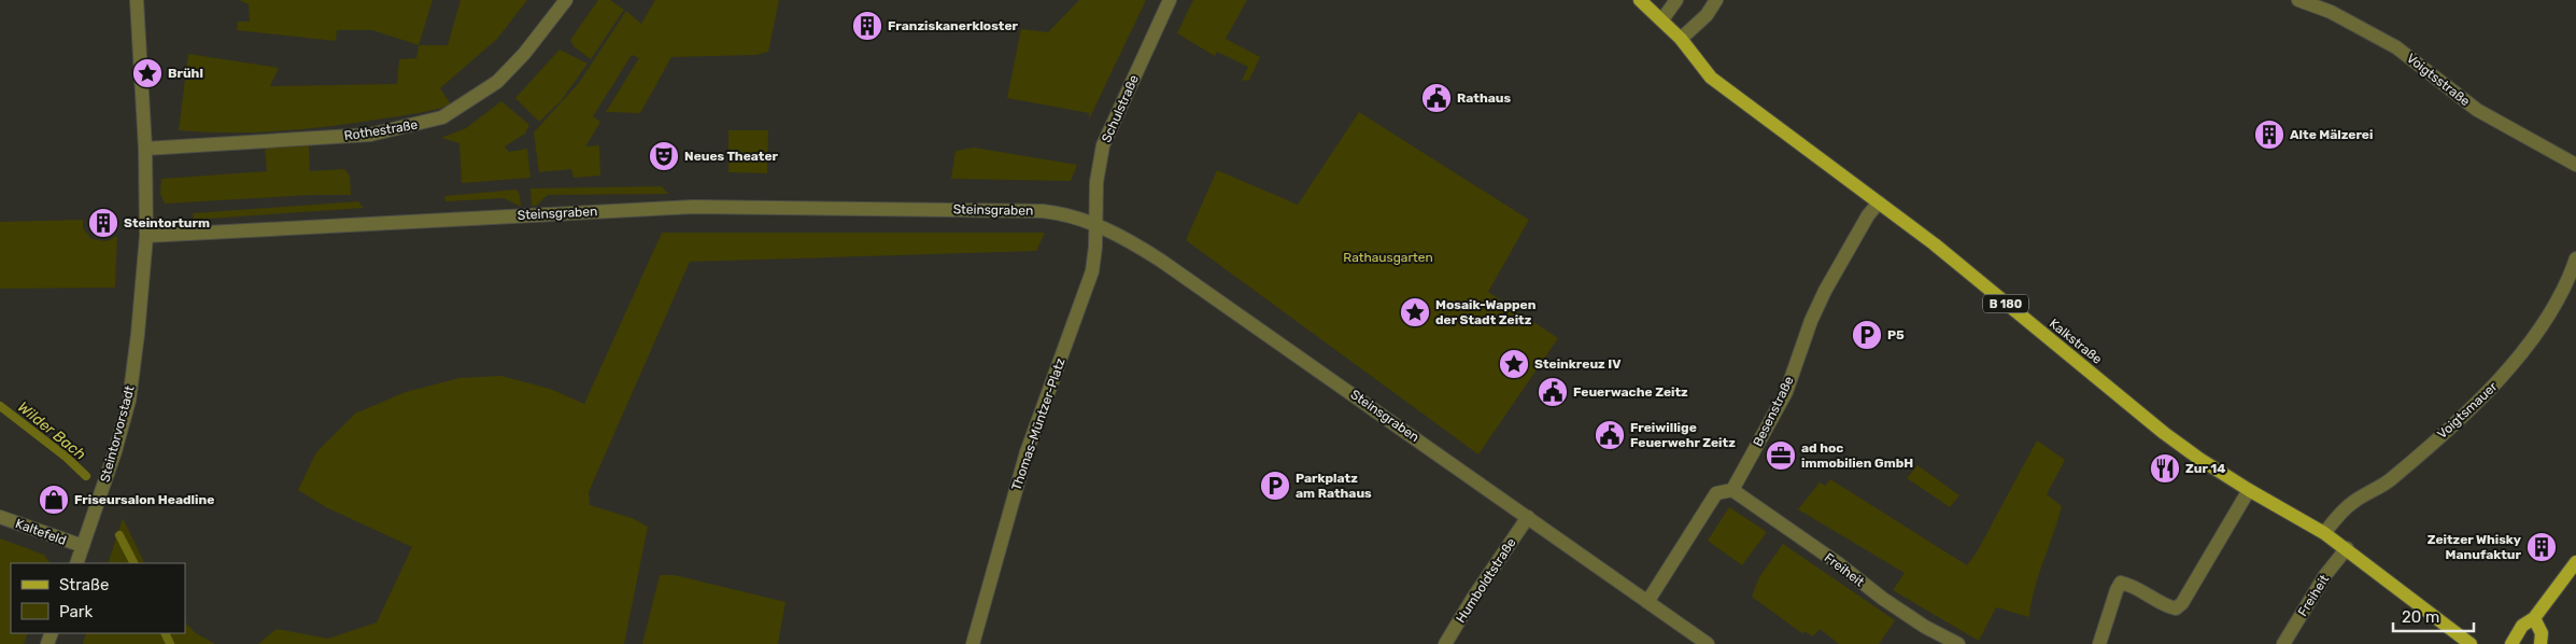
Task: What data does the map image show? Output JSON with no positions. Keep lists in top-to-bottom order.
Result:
{
  "streets": {
    "main road": ["B 180", "Kalkstraße"],
    "street": [
      "Voigtsstraße",
      "Schulstraße",
      "Rothestraße",
      "Steinsgraben",
      "Voigtsmauer",
      "Besenstraße",
      "Thomas-Müntzer-Platz",
      "Steintorvorstadt",
      "Kaltefeld",
      "Freiheit",
      "Humboldtstraße"
    ]
  },
  "crossings": [
    ["Schulstraße", "Steinsgraben"],
    ["Schulstraße", "Thomas-Müntzer-Platz"],
    ["Steinsgraben", "Thomas-Müntzer-Platz"],
    ["Steinsgraben", "Steintorvorstadt"],
    ["Steinsgraben", "Humboldtstraße"],
    ["B 180", "Kalkstraße"],
    ["Kalkstraße", "Voigtsmauer"],
    ["Kalkstraße", "Besenstraße"],
    ["Kalkstraße", "Freiheit"],
    ["Besenstraße", "Freiheit"],
    ["Steintorvorstadt", "Kaltefeld"]
  ],
  "water": ["Wilder Bach"],
  "parks": ["Rathausgarten"],
  "places": {
    "building": [
      "Franziskanerkloster",
      "Alte Mälzerei",
      "Steintorturm",
      "Zeitzer Whisky Manufaktur"
    ],
    "place": ["Brühl", "Mosaik-Wappen der Stadt Zeitz", "Steinkreuz IV"],
    "public building": ["Rathaus", "Feuerwache Zeitz", "Freiwillige Feuerwehr Zeitz"],
    "theatre": ["Neues Theater"],
    "parking": ["P5", "Parkplatz am Rathaus"],
    "office": ["ad hoc immobilien GmbH"],
    "restaurant": ["Zur 14"],
    "shop": ["Friseursalon Headline"]
  },
  "legend": ["Straße", "Park"],
  "scale_bar": "20 m"
}
